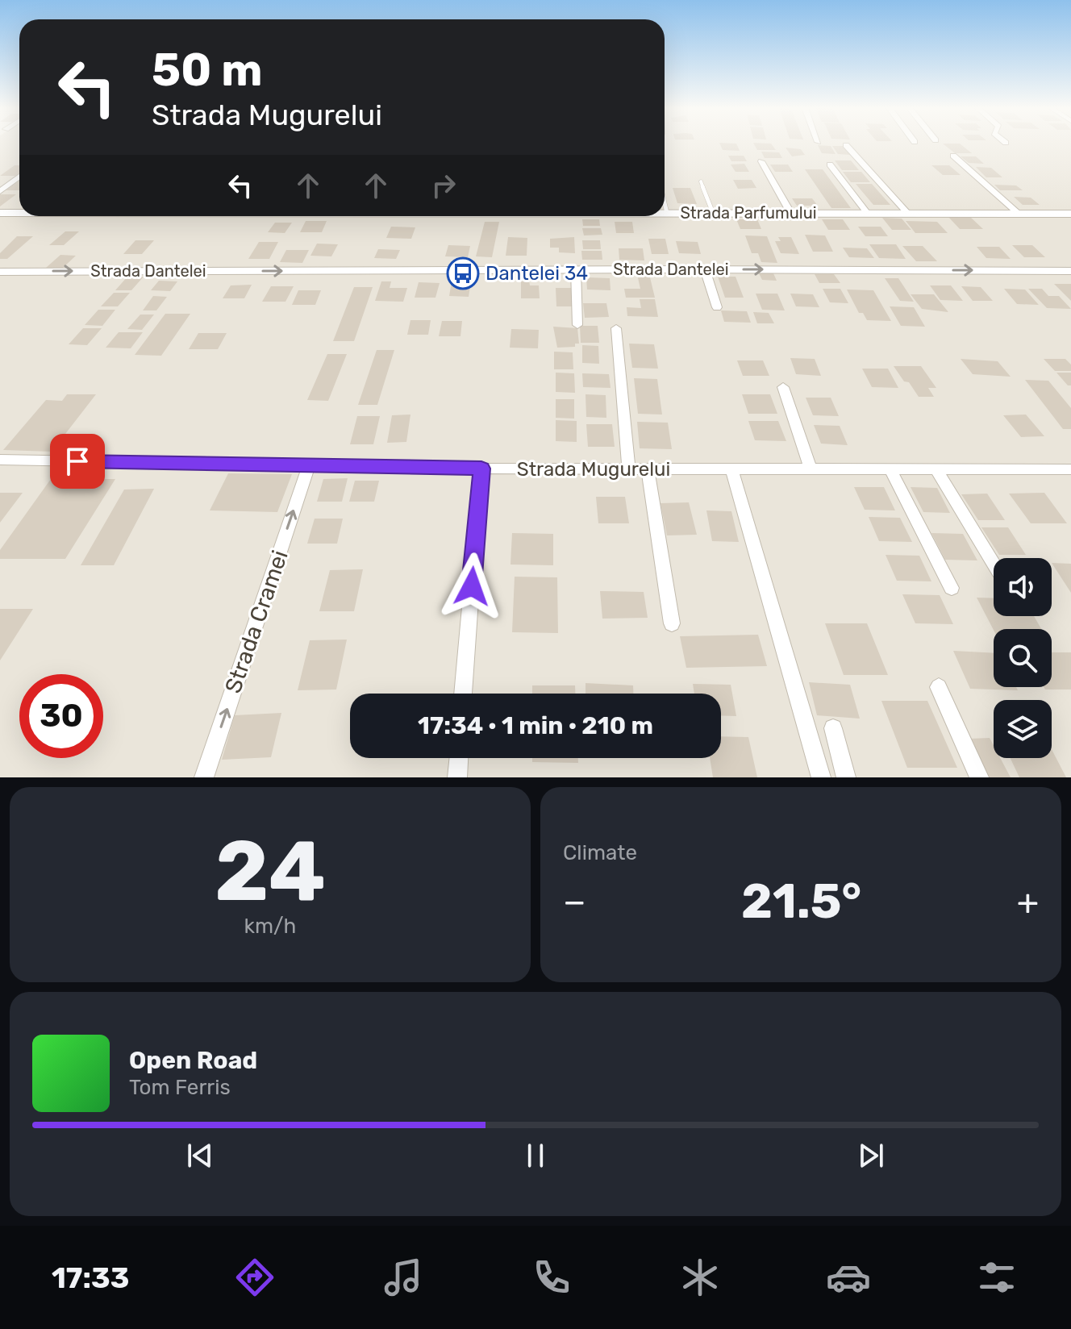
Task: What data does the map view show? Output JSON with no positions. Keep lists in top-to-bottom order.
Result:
{
  "streets": {
    "street": [
      "Strada Parfumului",
      "Strada Dantelei",
      "Strada Mugurelui",
      "Strada Cramei"
    ]
  },
  "crossings": [
    ["Strada Mugurelui", "Strada Cramei"]
  ],
  "one_way": ["Strada Dantelei", "Strada Cramei"],
  "places": {
    "bus stop": ["Dantelei 34"]
  },
  "page": {
    "turn": ["50 m", "Strada Mugurelui"],
    "limit": "30",
    "trip": "17:34 · 1 min · 210 m",
    "tile": [
      ["24", "km/h"],
      "Climate"
    ],
    "heat": ["−", "21.5°", "+"],
    "song": ["Open Road", "Tom Ferris"],
    "tabs": "17:33"
  }
}
